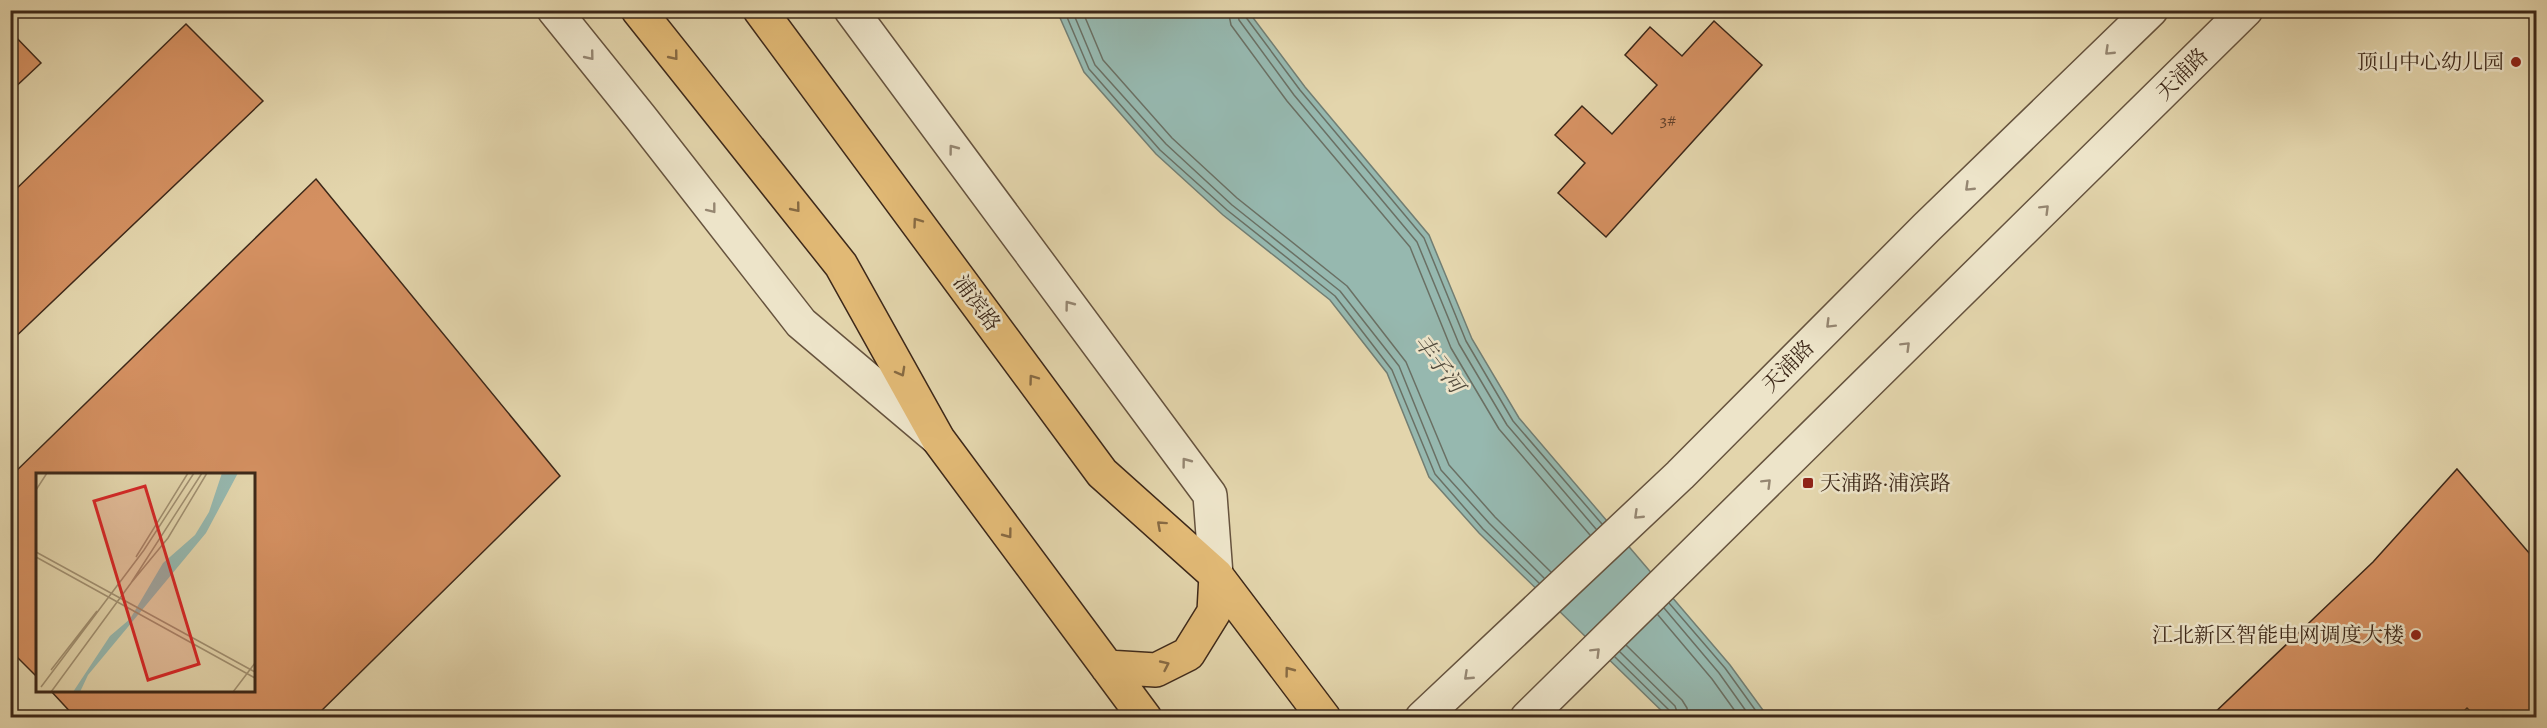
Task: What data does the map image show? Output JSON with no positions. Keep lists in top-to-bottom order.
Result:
{
  "streets": {
    "main road": ["浦滨路"],
    "street": ["天浦路"]
  },
  "water": ["丰子河"],
  "places": {
    "other": ["顶山中心幼儿园", "江北新区智能电网调度大楼"],
    "transit": ["天浦路·浦滨路"]
  },
  "house_numbers": ["3#"]
}
